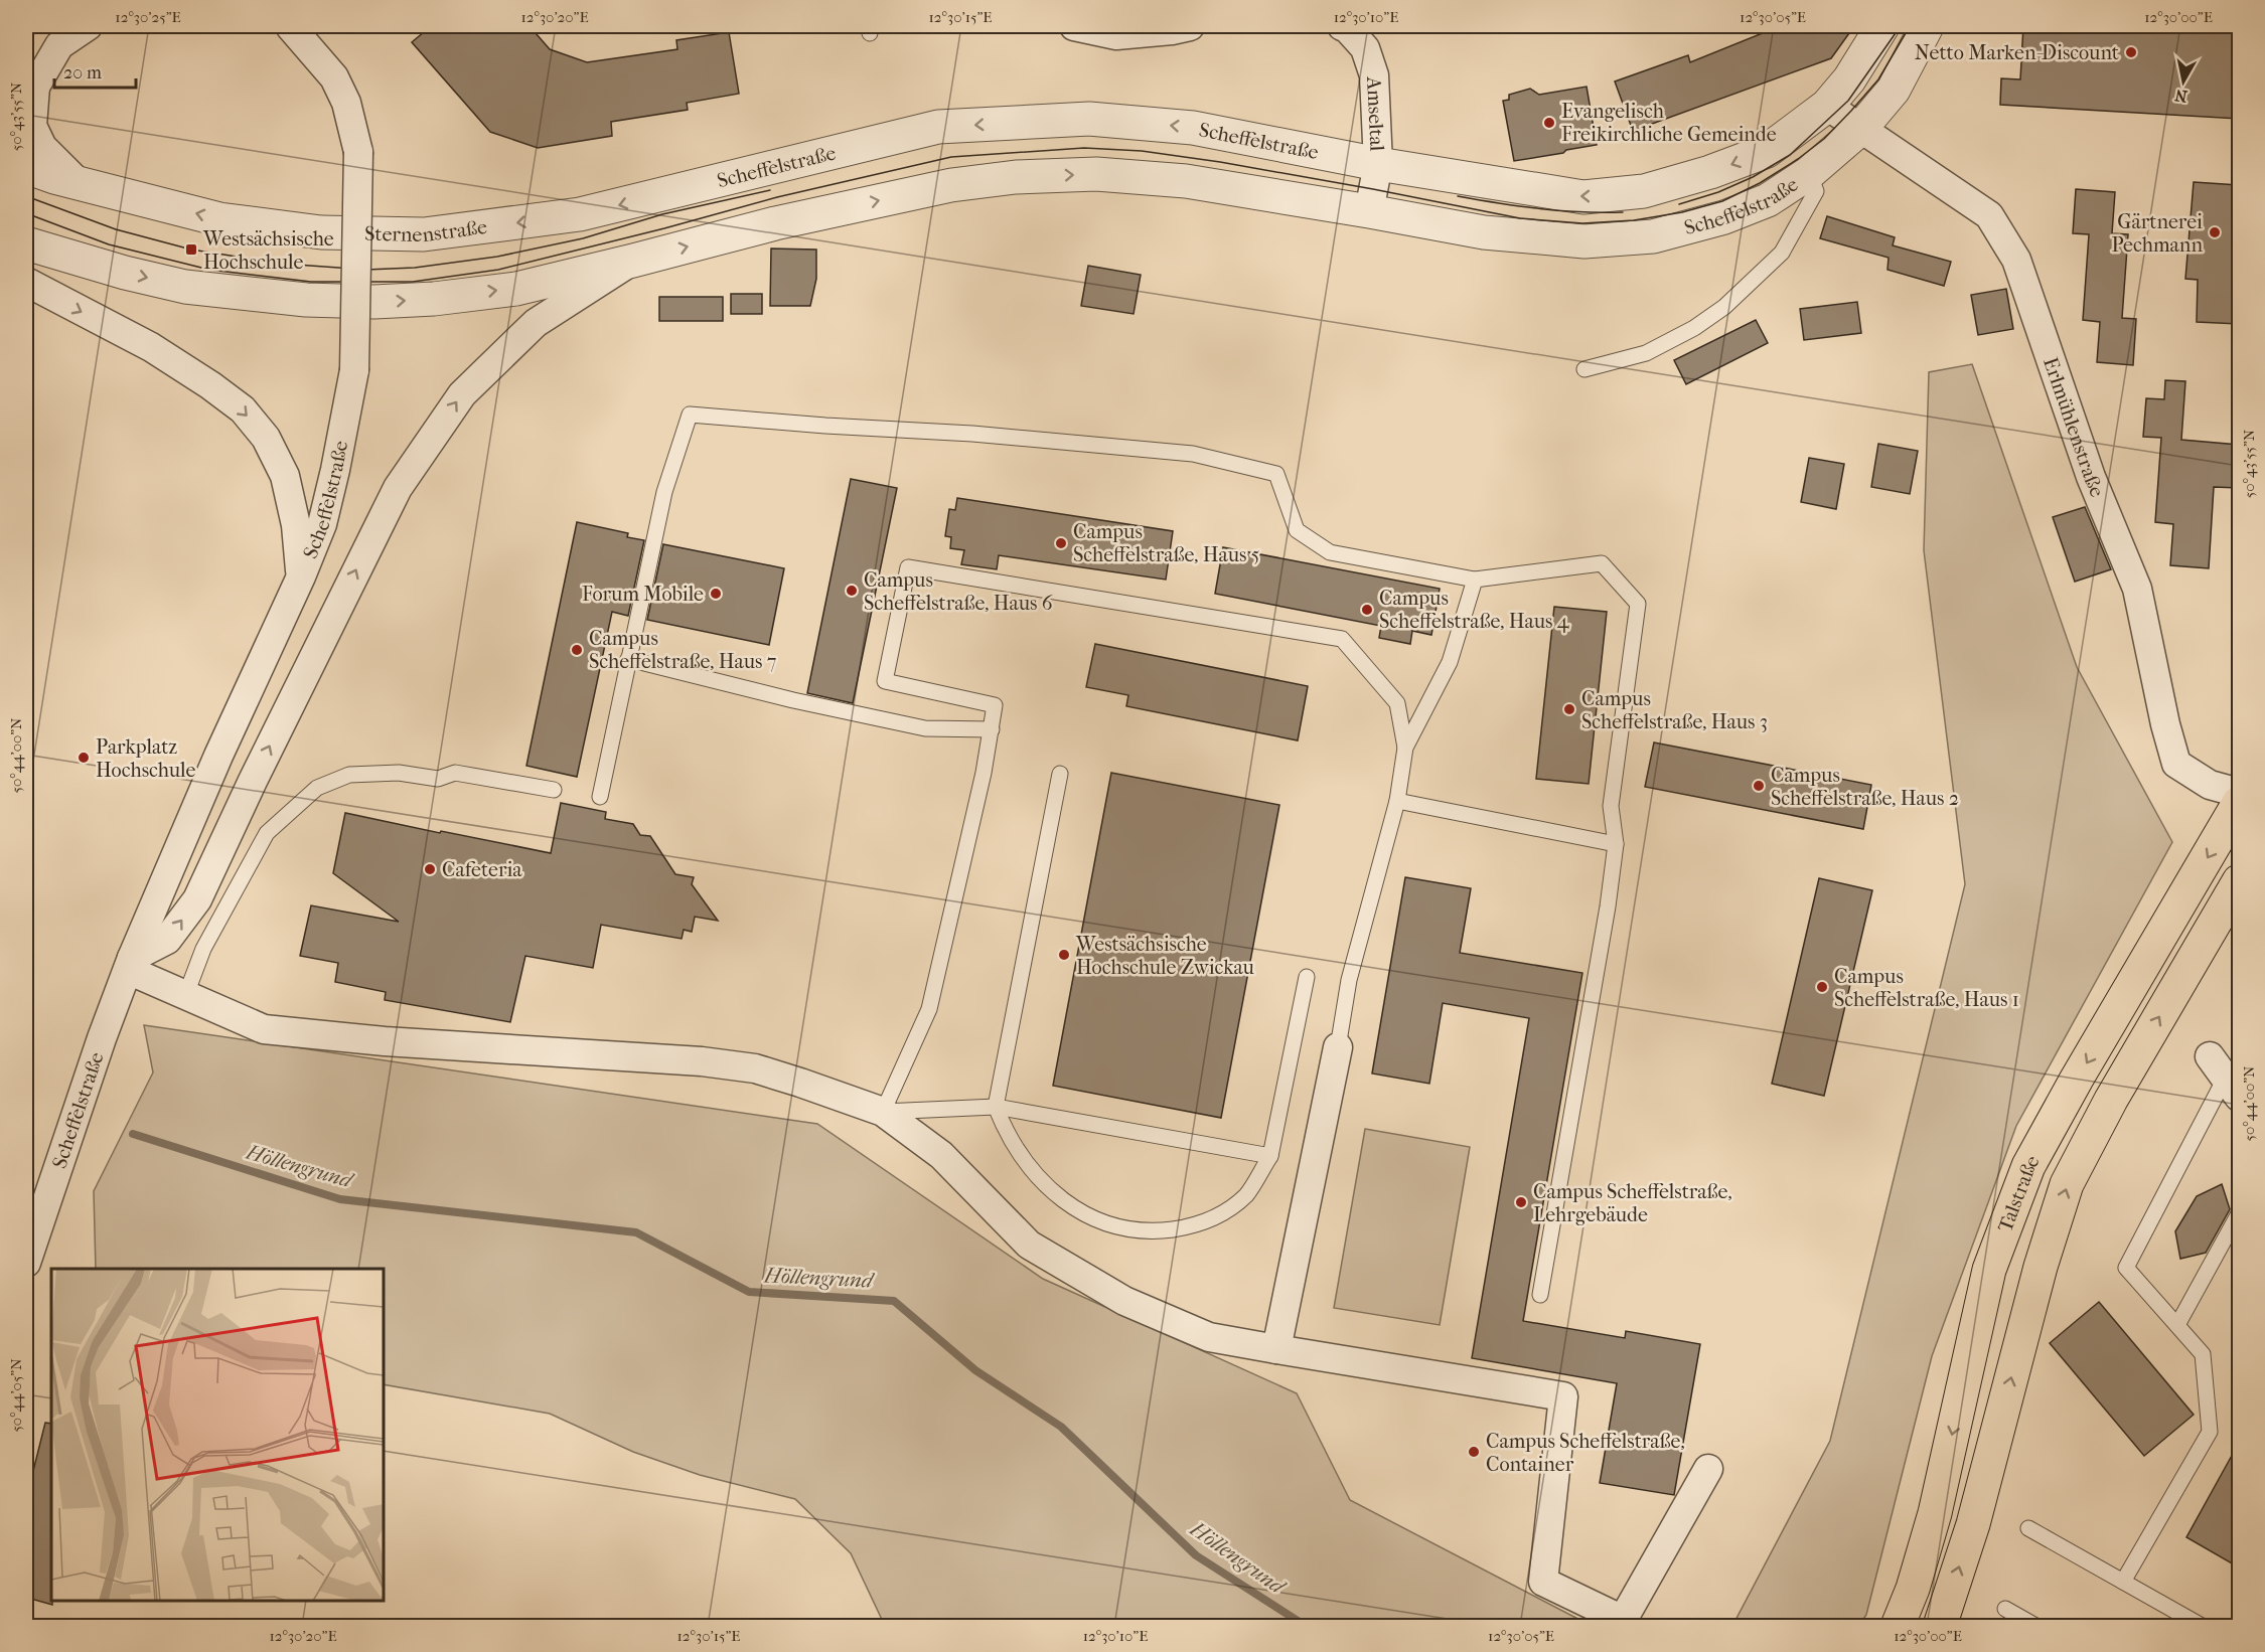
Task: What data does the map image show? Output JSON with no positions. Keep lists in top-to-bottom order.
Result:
{
  "streets": {
    "main road": ["Talstraße"],
    "street": [
      "Amseltal",
      "Scheffelstraße",
      "Sternenstraße",
      "Erlmühlenstraße"
    ]
  },
  "crossings": [
    ["Amseltal", "Scheffelstraße"],
    ["Scheffelstraße", "Sternenstraße"],
    ["Scheffelstraße", "Erlmühlenstraße"]
  ],
  "one_way": ["Sternenstraße"],
  "water": ["Höllengrund"],
  "places": {
    "other": [
      "Netto Marken-Discount",
      "Evangelisch Freikirchliche Gemeinde",
      "Gärtnerei Pechmann",
      "Campus Scheffelstraße, Haus 5",
      "Campus Scheffelstraße, Haus 6",
      "Forum Mobile",
      "Campus Scheffelstraße, Haus 4",
      "Campus Scheffelstraße, Haus 7",
      "Campus Scheffelstraße, Haus 3",
      "Parkplatz Hochschule",
      "Campus Scheffelstraße, Haus 2",
      "Cafeteria",
      "Westsächsische Hochschule Zwickau",
      "Campus Scheffelstraße, Haus 1",
      "Campus Scheffelstraße, Lehrgebäude",
      "Campus Scheffelstraße, Container"
    ],
    "transit": ["Westsächsische Hochschule"]
  },
  "scale_bar": "20 m",
  "north": "bottom",
  "coordinates": [
    "12°30'25\"E",
    "12°30'20\"E",
    "12°30'15\"E",
    "12°30'10\"E",
    "12°30'05\"E",
    "12°30'00\"E",
    "50°43'55\"N",
    "50°44'00\"N",
    "50°44'05\"N"
  ]
}
